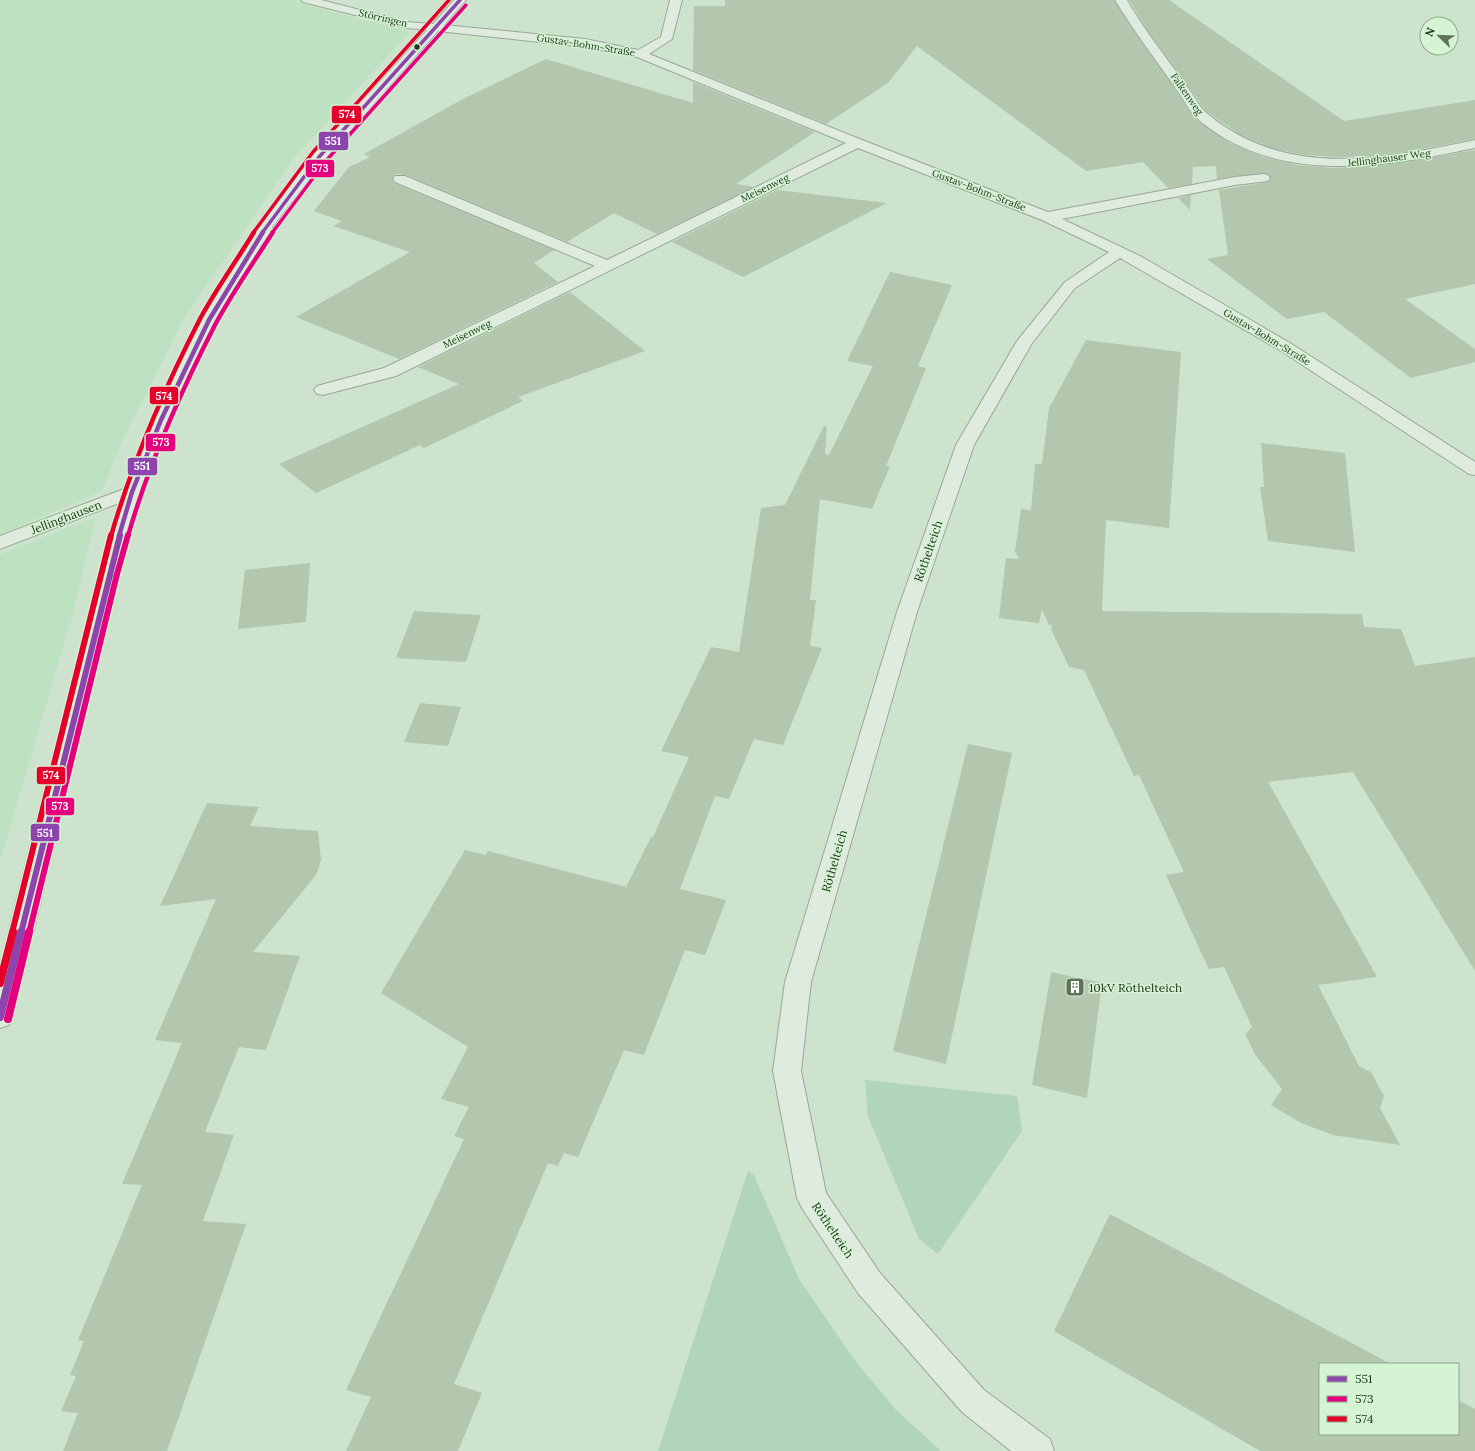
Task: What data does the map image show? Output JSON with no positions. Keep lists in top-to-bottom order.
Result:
{
  "streets": {
    "street": [
      "Störringen",
      "Gustav-Bohm-Straße",
      "Falkenweg",
      "Jellinghauser Weg",
      "Meisenweg",
      "Jellinghausen",
      "Röthelteich"
    ]
  },
  "crossings": [
    ["Störringen", "Gustav-Bohm-Straße"],
    ["Gustav-Bohm-Straße", "Meisenweg"],
    ["Gustav-Bohm-Straße", "Röthelteich"],
    ["Falkenweg", "Jellinghauser Weg"]
  ],
  "places": {
    "building": ["10kV Röthelteich"]
  },
  "lines": ["transit line 551", "transit line 574", "transit line 573"],
  "legend": ["551", "573", "574"],
  "north": "top left"
}
